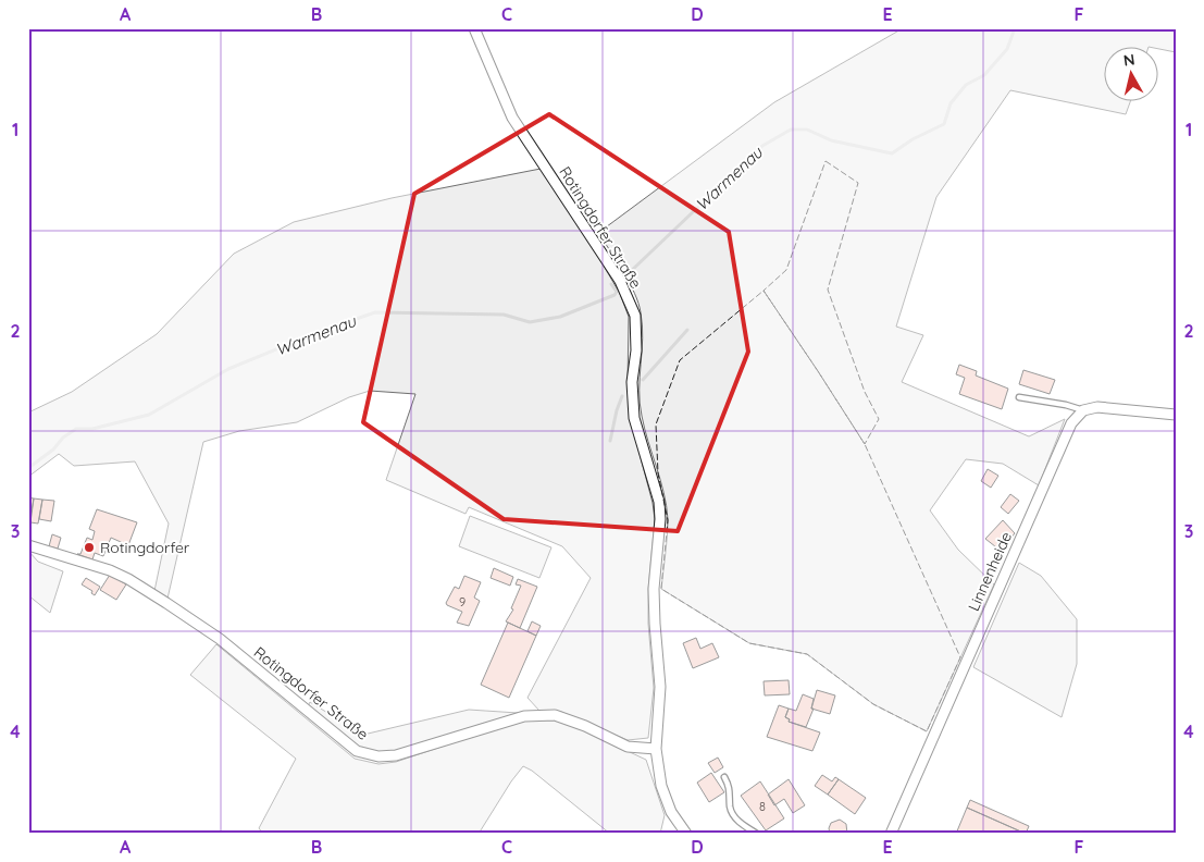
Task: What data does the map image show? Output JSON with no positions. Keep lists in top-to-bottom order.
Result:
{
  "streets": {
    "street": ["Rotingdorfer Straße", "Linnenheide"]
  },
  "water": ["Warmenau"],
  "places": ["Rotingdorfer"],
  "house_numbers": ["9", "8"],
  "north": "top",
  "grid": {
    "columns": [
      "A",
      "B",
      "C",
      "D",
      "E",
      "F"
    ],
    "rows": [
      "1",
      "2",
      "3",
      "4"
    ]
  }
}
